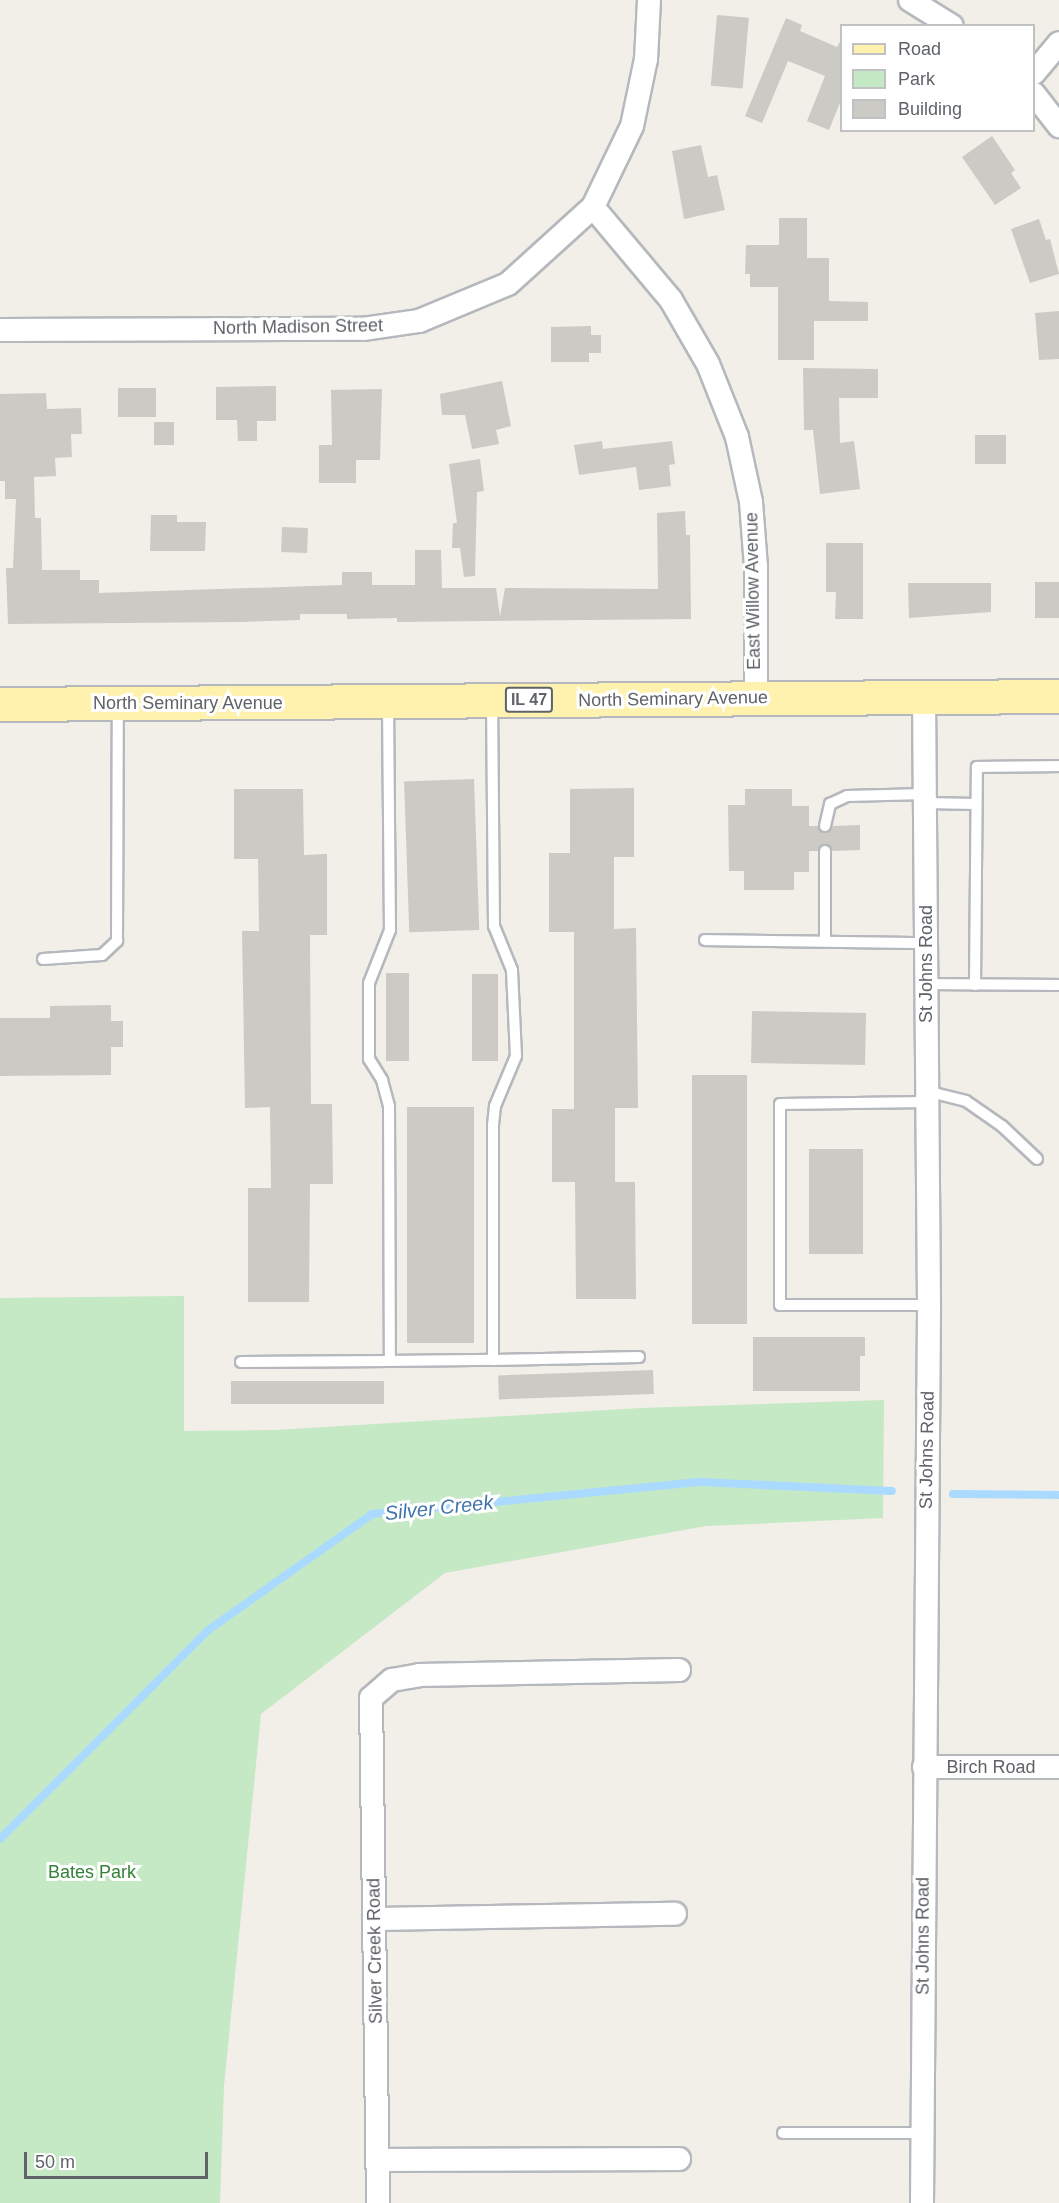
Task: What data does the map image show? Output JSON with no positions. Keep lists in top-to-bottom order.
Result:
{
  "streets": {
    "main road": ["North Seminary Avenue", "IL 47"],
    "street": [
      "North Madison Street",
      "East Willow Avenue",
      "St Johns Road",
      "Birch Road",
      "Silver Creek Road"
    ]
  },
  "crossings": [
    ["North Madison Street", "East Willow Avenue"],
    ["East Willow Avenue", "North Seminary Avenue"],
    ["North Seminary Avenue", "St Johns Road"],
    ["St Johns Road", "Birch Road"]
  ],
  "water": ["Silver Creek"],
  "parks": ["Bates Park"],
  "legend": ["Road", "Park", "Building"],
  "scale_bar": "50 m"
}
